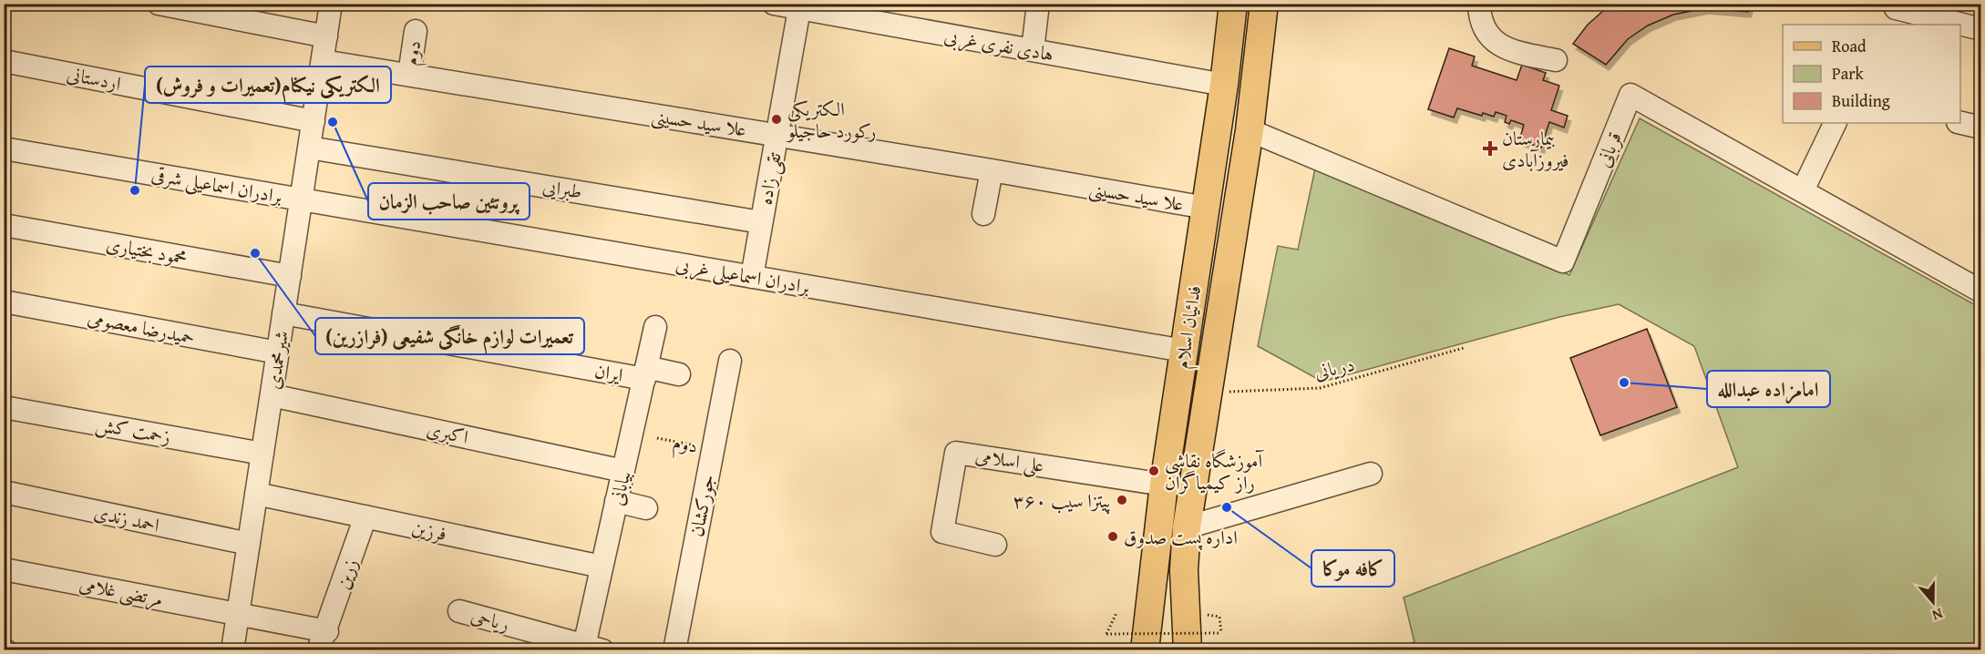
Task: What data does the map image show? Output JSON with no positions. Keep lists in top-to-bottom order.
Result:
{
  "streets": {
    "main road": ["فدائیان اسلام"],
    "street": [
      "هادی نفری غربی",
      "دوم",
      "اردستانی",
      "علا سید حسینی",
      "قربانی",
      "تقی زاده",
      "برادران اسماعیلی شرقی",
      "طبرایی",
      "محمود بختیاری",
      "برادران اسماعیلی غربی",
      "حمیدرضا معصومی",
      "شیرمحمدی",
      "ایران",
      "زحمت کش",
      "اکبری",
      "علی اسلامی",
      "بیابانی",
      "جورکشان",
      "احمد زندی",
      "فرزین",
      "زرین",
      "مرتضی غلامی",
      "ریاحی"
    ],
    "path": ["دریانی"]
  },
  "crossings": [
    ["هادی نفری غربی", "تقی زاده"],
    ["هادی نفری غربی", "فدائیان اسلام"],
    ["دوم", "علا سید حسینی"],
    ["دوم", "جورکشان"],
    ["اردستانی", "شیرمحمدی"],
    ["علا سید حسینی", "تقی زاده"],
    ["علا سید حسینی", "فدائیان اسلام"],
    ["علا سید حسینی", "شیرمحمدی"],
    ["قربانی", "فدائیان اسلام"],
    ["تقی زاده", "طبرایی"],
    ["برادران اسماعیلی شرقی", "برادران اسماعیلی غربی"],
    ["برادران اسماعیلی شرقی", "شیرمحمدی"],
    ["طبرایی", "شیرمحمدی"],
    ["محمود بختیاری", "شیرمحمدی"],
    ["برادران اسماعیلی غربی", "فدائیان اسلام"],
    ["برادران اسماعیلی غربی", "شیرمحمدی"],
    ["حمیدرضا معصومی", "شیرمحمدی"],
    ["فدائیان اسلام", "دریانی"],
    ["فدائیان اسلام", "علی اسلامی"],
    ["شیرمحمدی", "ایران"],
    ["شیرمحمدی", "زحمت کش"],
    ["شیرمحمدی", "اکبری"],
    ["شیرمحمدی", "احمد زندی"],
    ["شیرمحمدی", "فرزین"],
    ["شیرمحمدی", "زرین"],
    ["شیرمحمدی", "مرتضی غلامی"],
    ["ایران", "بیابانی"],
    ["اکبری", "بیابانی"],
    ["بیابانی", "فرزین"],
    ["بیابانی", "ریاحی"],
    ["فرزین", "زرین"],
    ["زرین", "مرتضی غلامی"]
  ],
  "places": {
    "other": [
      "الکتریکی رکورد حاجیلو",
      "پروتئین صاحب الزمان",
      "الکتریکی نیکنام(تعمیرات و فروش)",
      "تعمیرات لوازم خانگی شفیعی (فرازرین)",
      "امامزاده عبدالله",
      "آموزشگاه نقاشی راز کیمیاگران",
      "پیتزا سیب ۳۶۰",
      "کافه موکا",
      "اداره پست صدوق"
    ],
    "health": ["بیمارستان فیروزآبادی"]
  },
  "legend": ["Road", "Park", "Building"],
  "north": "bottom"
}
